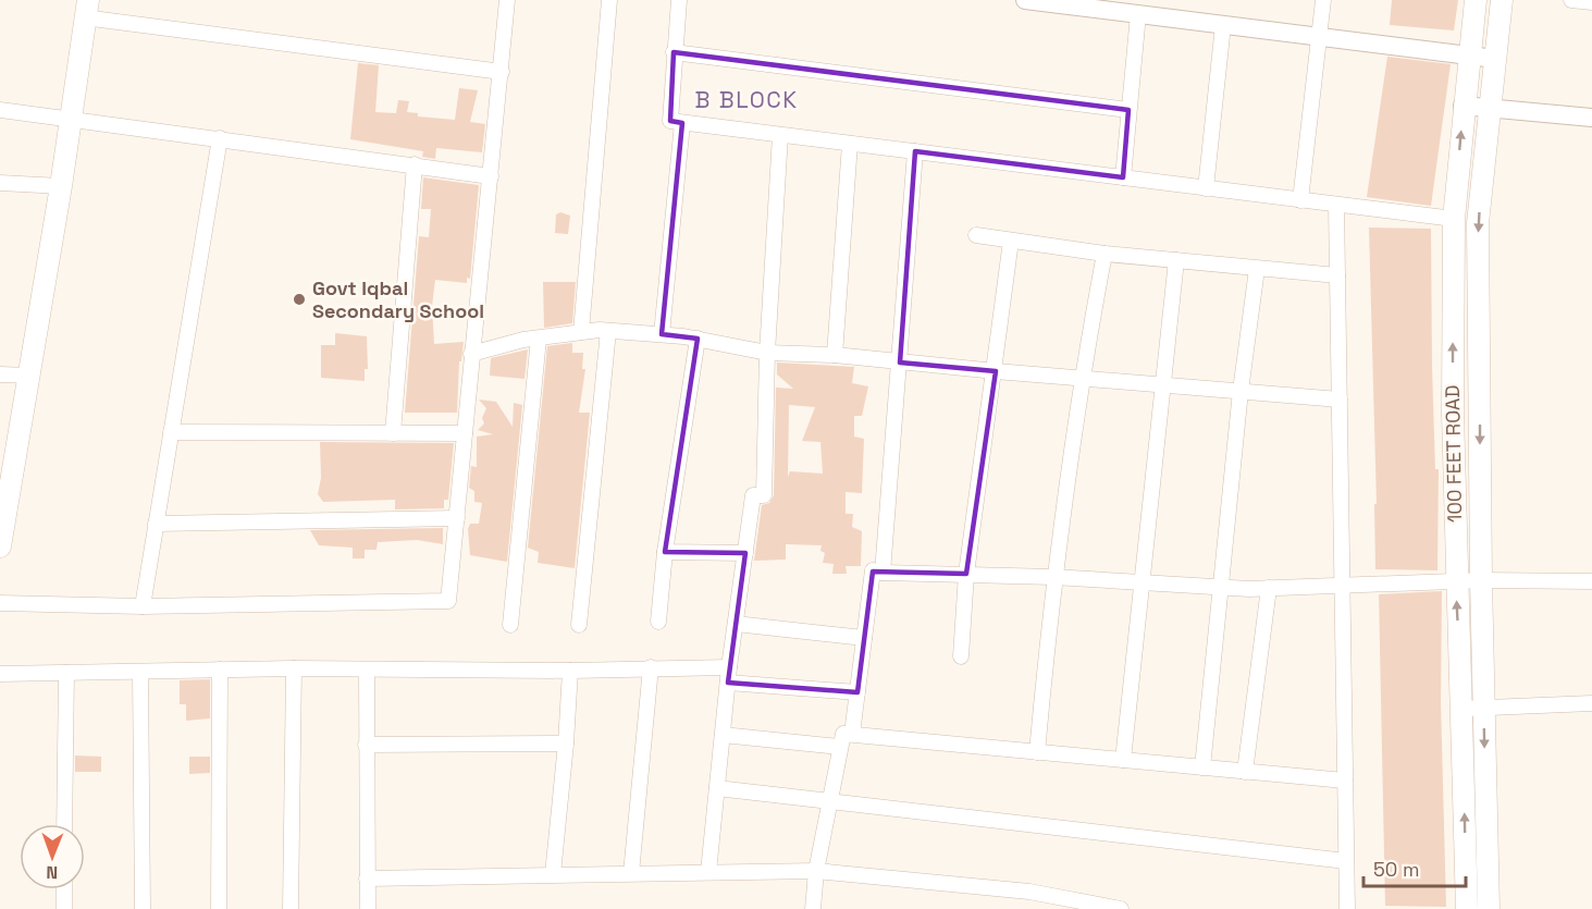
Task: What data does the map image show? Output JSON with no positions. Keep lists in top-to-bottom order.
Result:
{
  "streets": {
    "main road": ["100 FEET ROAD"]
  },
  "districts": ["B BLOCK"],
  "places": ["Govt Iqbal Secondary School"],
  "scale_bar": "50 m",
  "north": "bottom"
}
